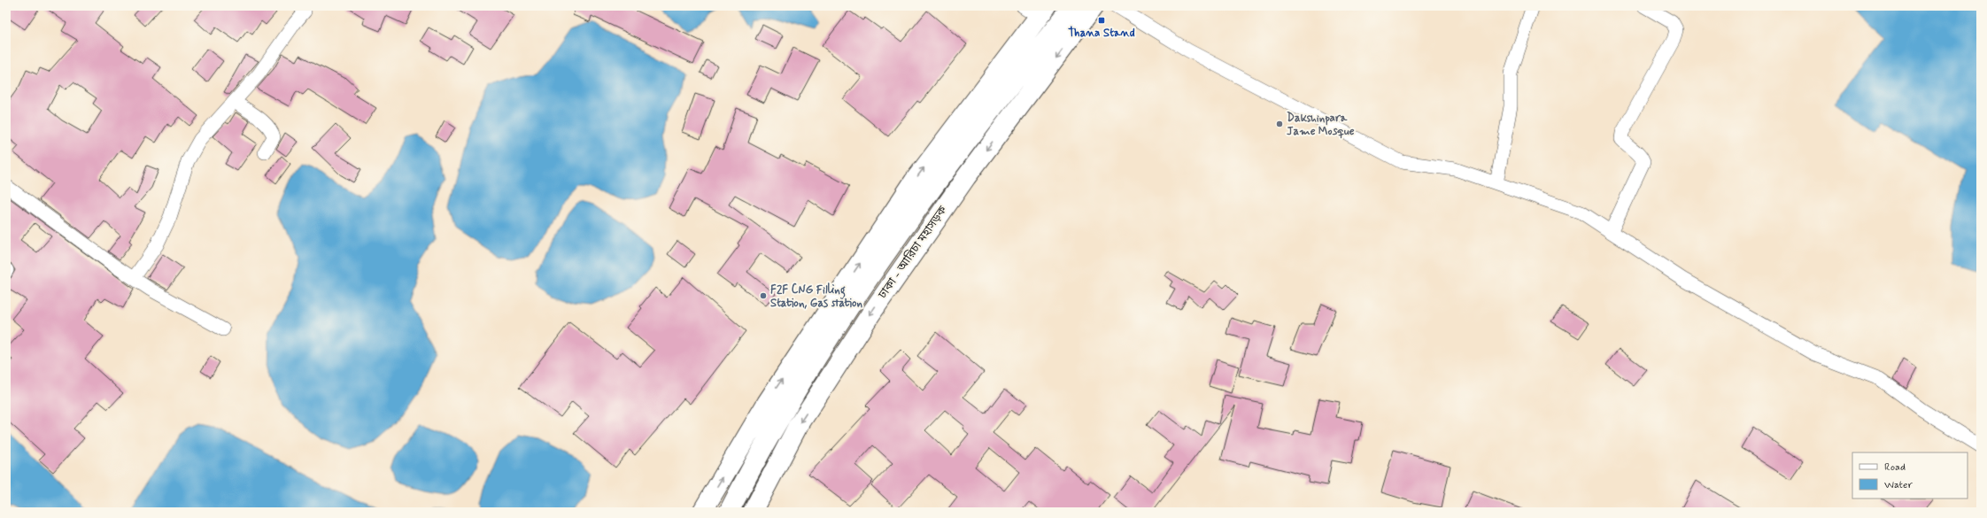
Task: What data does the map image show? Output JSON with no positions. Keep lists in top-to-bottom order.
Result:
{
  "streets": {
    "highway": ["ঢাকা - আরিচা মহাসড়ক"]
  },
  "places": {
    "transit": ["Thana Stand"],
    "other": ["Dakshinpara Jame Mosque", "F2F CNG Filling Station, Gas station"]
  },
  "legend": ["Road", "Water"]
}
